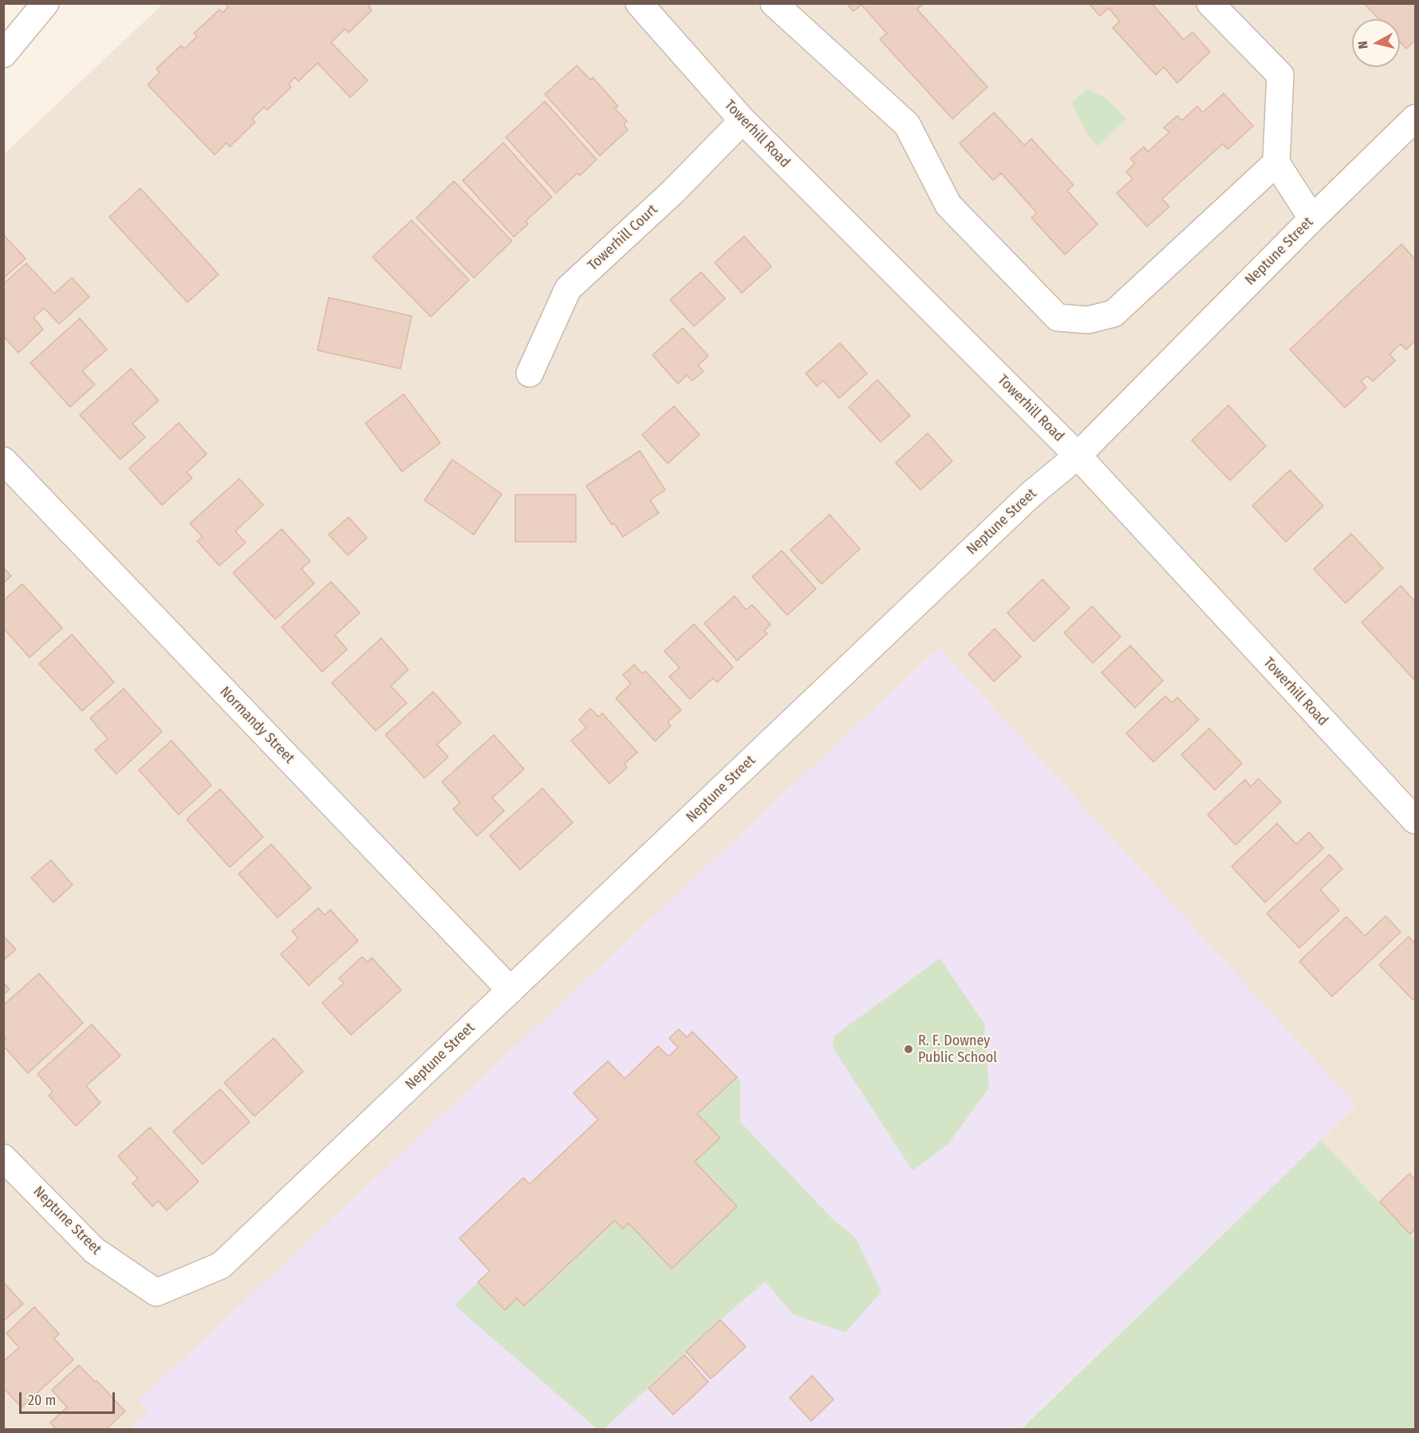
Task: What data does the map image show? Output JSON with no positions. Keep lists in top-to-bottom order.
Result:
{
  "streets": {
    "street": [
      "Towerhill Road",
      "Towerhill Court",
      "Neptune Street",
      "Normandy Street"
    ]
  },
  "crossings": [
    ["Towerhill Road", "Towerhill Court"],
    ["Towerhill Road", "Neptune Street"],
    ["Neptune Street", "Normandy Street"]
  ],
  "places": ["R. F. Downey Public School"],
  "scale_bar": "20 m",
  "north": "left"
}
